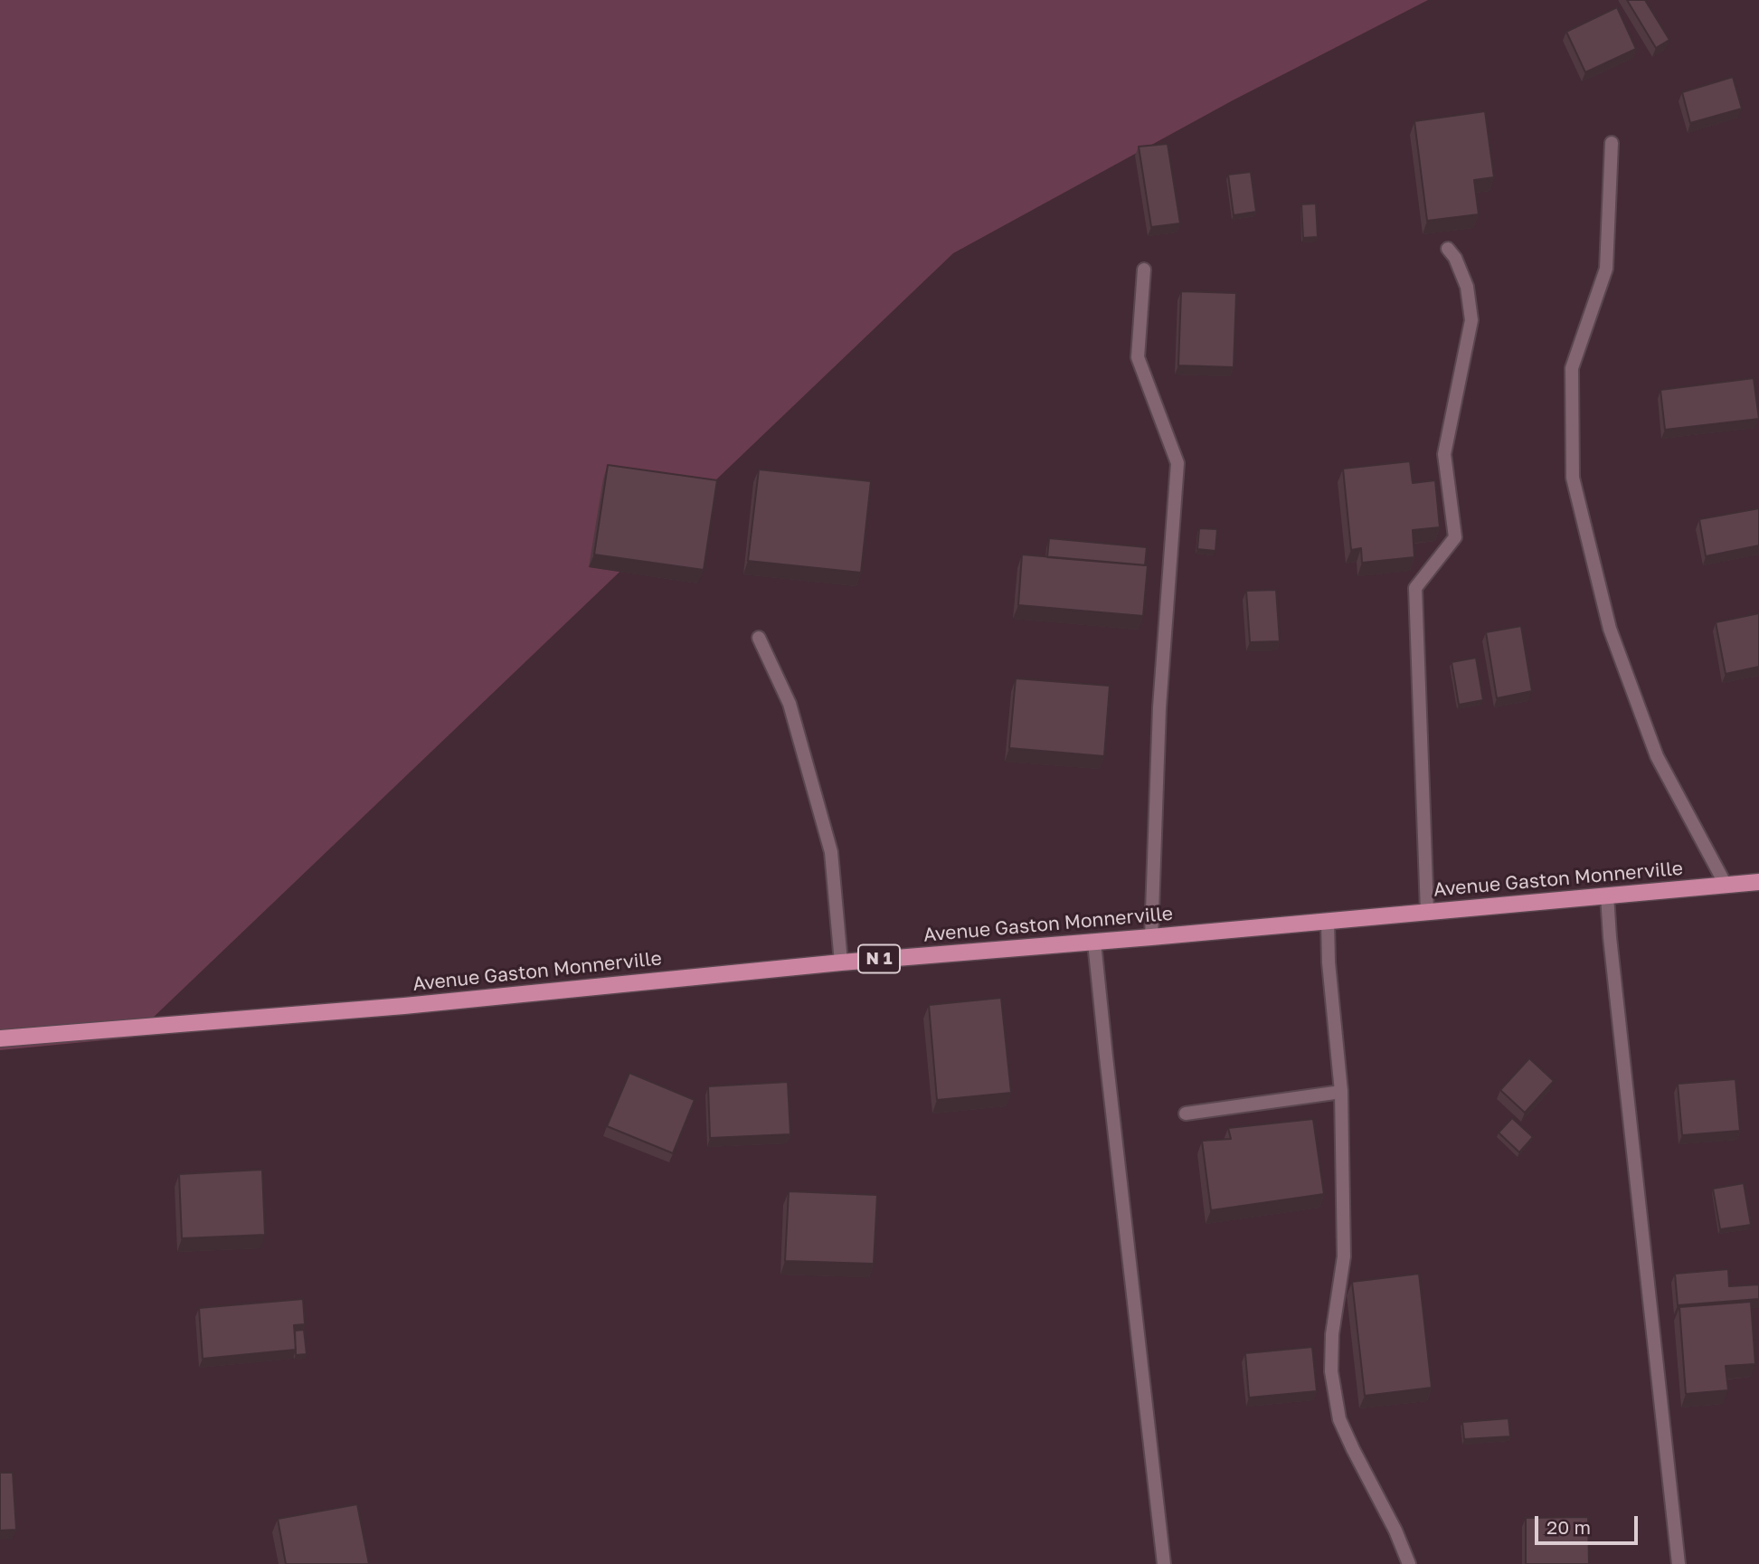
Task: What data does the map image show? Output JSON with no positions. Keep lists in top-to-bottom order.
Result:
{
  "streets": {
    "main road": ["Avenue Gaston Monnerville", "N 1"]
  },
  "scale_bar": "20 m"
}
